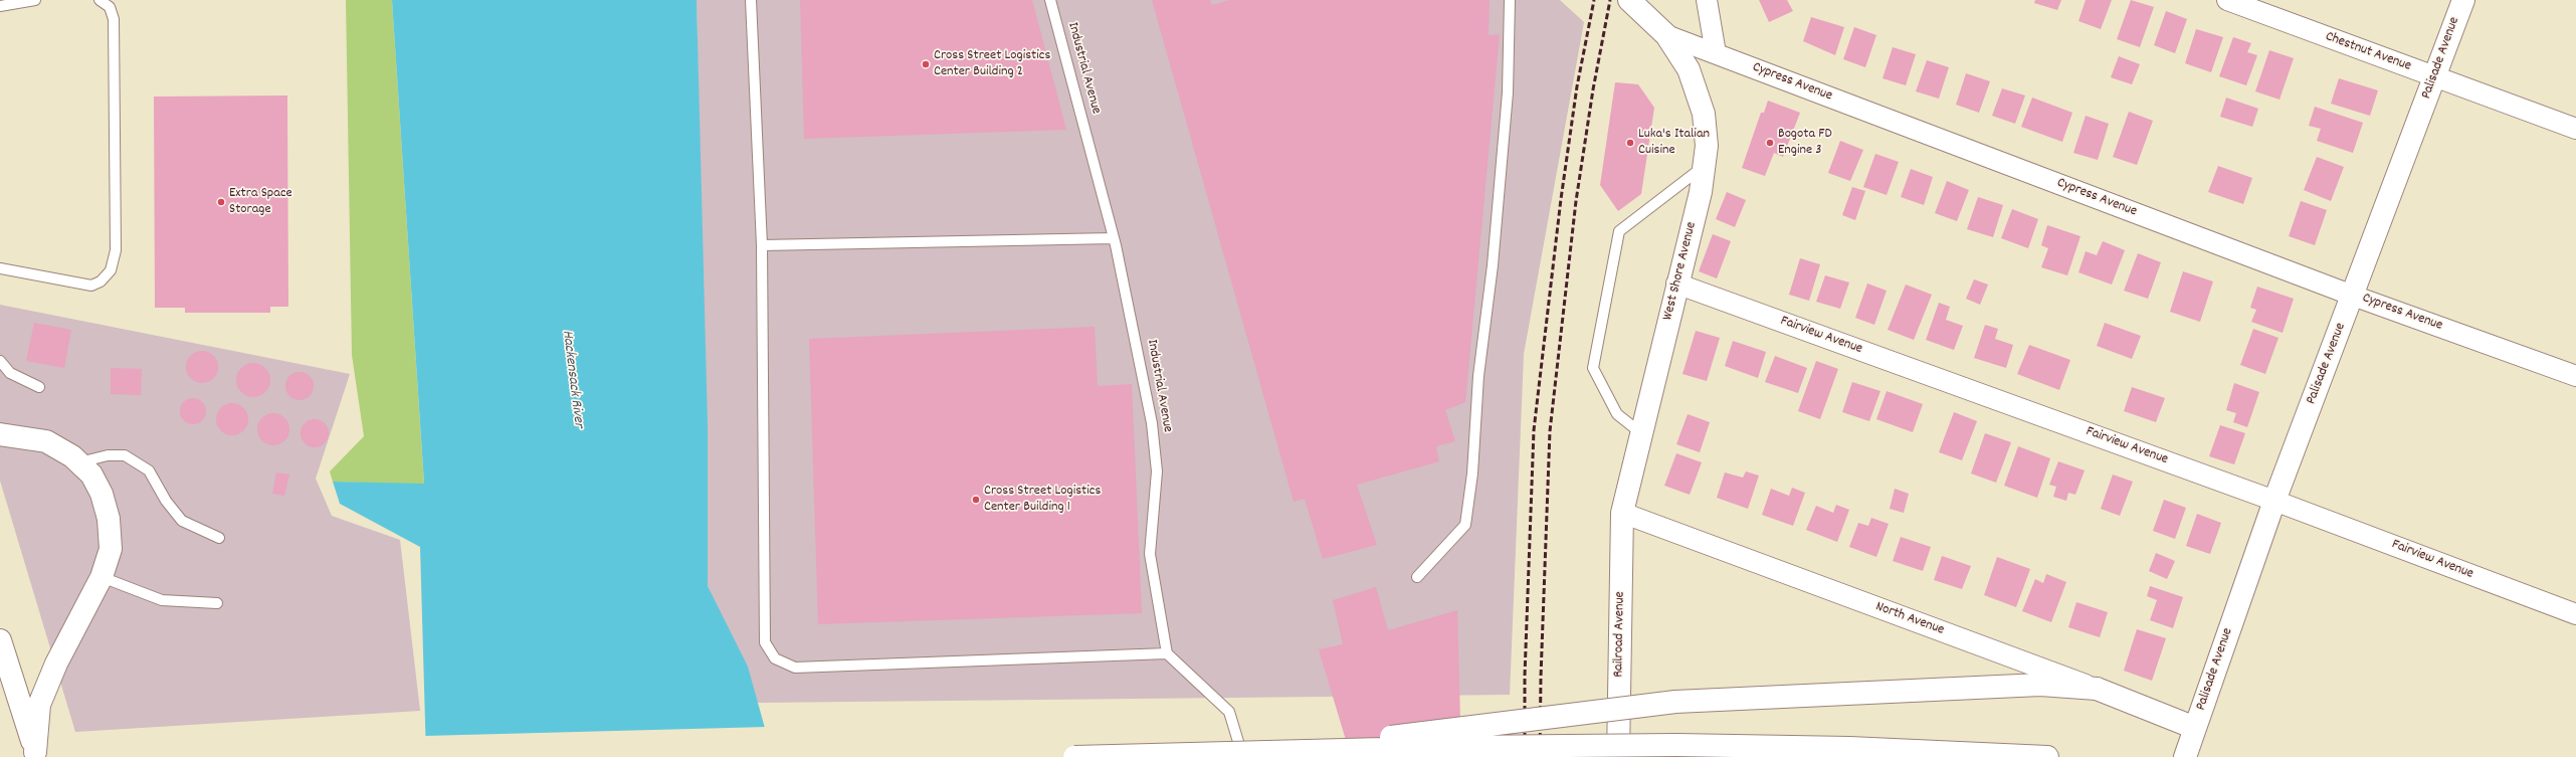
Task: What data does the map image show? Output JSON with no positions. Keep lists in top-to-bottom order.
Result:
{
  "streets": {
    "main road": [
      "Palisade Avenue",
      "Cypress Avenue",
      "West Shore Avenue",
      "North Avenue",
      "Railroad Avenue"
    ],
    "street": ["Chestnut Avenue", "Fairview Avenue"],
    "lane": ["Industrial Avenue"]
  },
  "crossings": [
    ["Chestnut Avenue", "Palisade Avenue"],
    ["Palisade Avenue", "Cypress Avenue"],
    ["Palisade Avenue", "Fairview Avenue"],
    ["Palisade Avenue", "North Avenue"],
    ["Cypress Avenue", "West Shore Avenue"],
    ["West Shore Avenue", "Fairview Avenue"],
    ["West Shore Avenue", "North Avenue"],
    ["West Shore Avenue", "Railroad Avenue"],
    ["North Avenue", "Railroad Avenue"]
  ],
  "water": ["Hackensack River"],
  "places": [
    "Cross Street Logistics Center Building 2",
    "Luka's Italian Cuisine",
    "Bogota FD Engine 3",
    "Extra Space Storage",
    "Cross Street Logistics Center Building 1"
  ]
}
